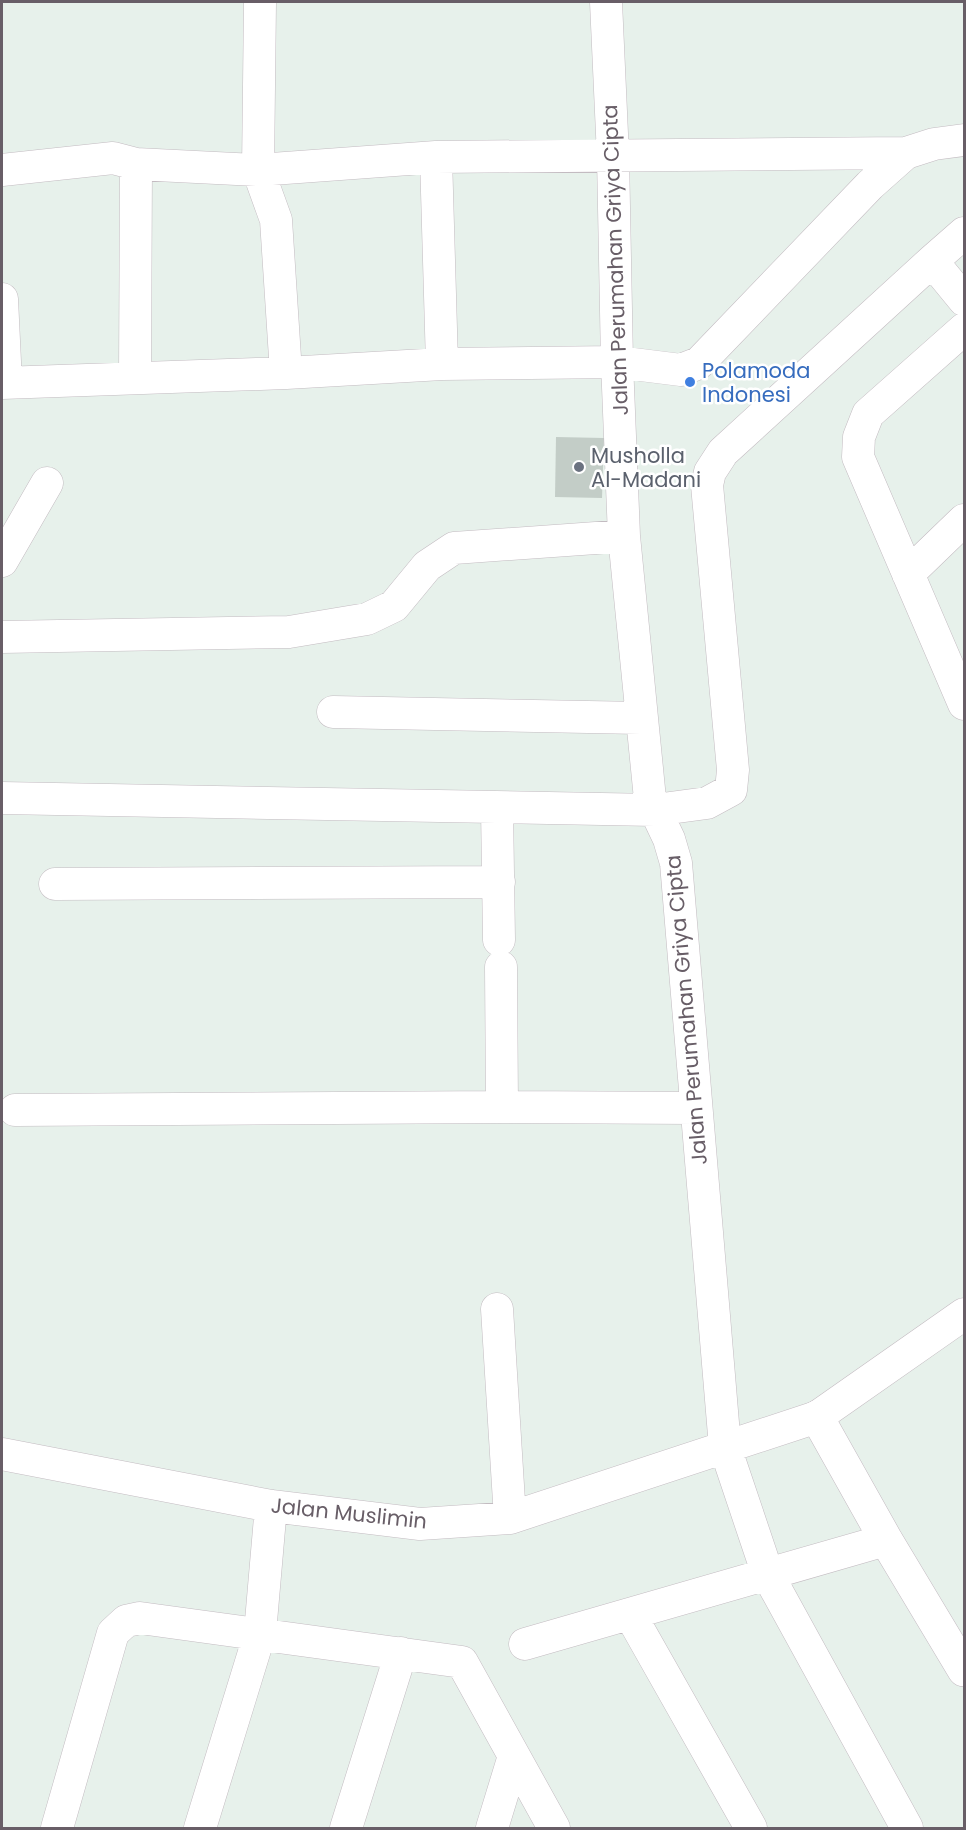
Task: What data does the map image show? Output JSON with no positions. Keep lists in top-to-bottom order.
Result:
{
  "streets": {
    "street": ["Jalan Perumahan Griya Cipta", "Jalan Muslimin"]
  },
  "crossings": [
    ["Jalan Perumahan Griya Cipta", "Jalan Muslimin"]
  ],
  "places": ["Polamoda Indonesi", "Musholla Al-Madani"]
}
